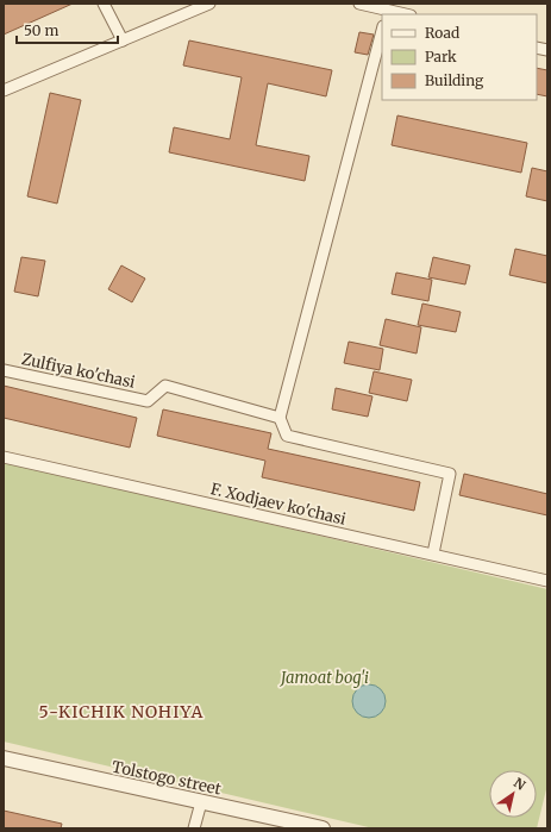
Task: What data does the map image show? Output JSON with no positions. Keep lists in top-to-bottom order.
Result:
{
  "streets": {
    "street": ["Zulfiya ko'chasi", "F. Xodjaev ko'chasi", "Tolstogo street"]
  },
  "districts": ["5-KICHIK NOHIYA"],
  "parks": ["Jamoat bog'i"],
  "legend": ["Road", "Park", "Building"],
  "scale_bar": "50 m",
  "north": "top right"
}
